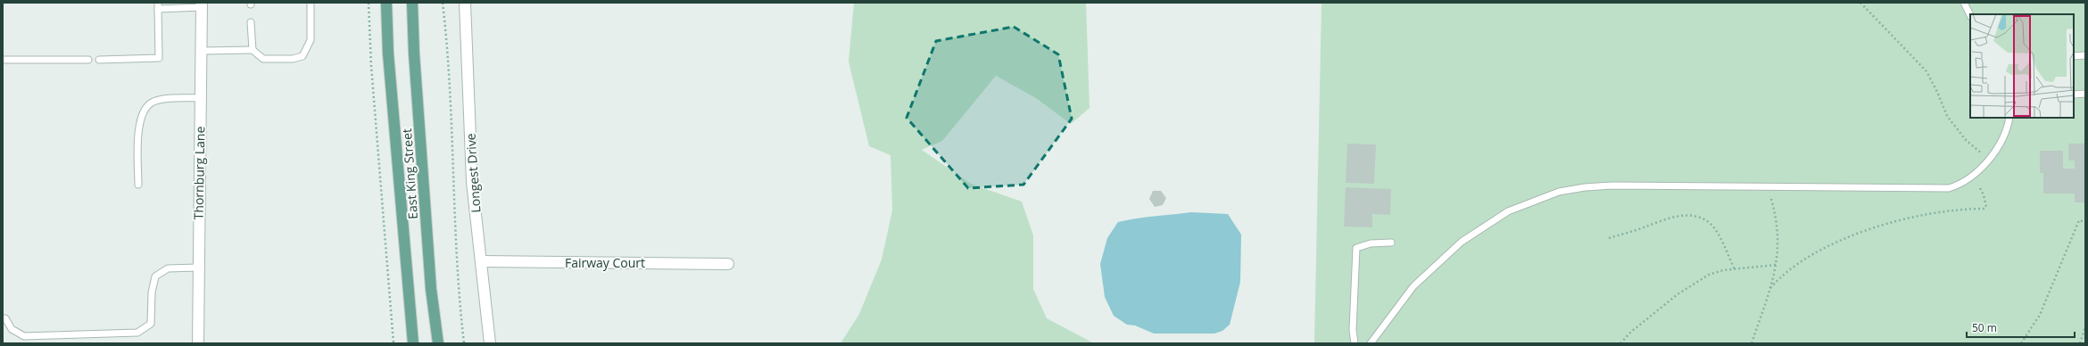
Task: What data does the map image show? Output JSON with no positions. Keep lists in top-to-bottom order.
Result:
{
  "streets": {
    "main road": ["East King Street"],
    "street": ["Thornburg Lane", "Longest Drive", "Fairway Court"]
  },
  "crossings": [
    ["Longest Drive", "Fairway Court"]
  ],
  "scale_bar": "50 m"
}
